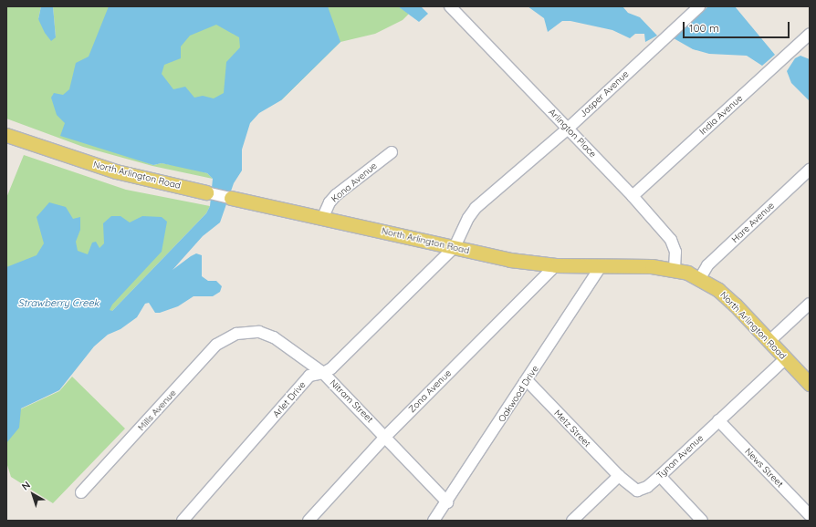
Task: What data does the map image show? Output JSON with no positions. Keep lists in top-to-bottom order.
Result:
{
  "streets": {
    "main road": ["North Arlington Road"],
    "street": [
      "Jasper Avenue",
      "India Avenue",
      "Arlington Place",
      "Kona Avenue",
      "Hare Avenue",
      "Zona Avenue",
      "Oakwood Drive",
      "Arlet Drive",
      "Nitram Street",
      "Mills Avenue",
      "Metz Street",
      "Tynan Avenue",
      "News Street"
    ]
  },
  "crossings": [
    ["Jasper Avenue", "Arlington Place"],
    ["Jasper Avenue", "North Arlington Road"],
    ["Jasper Avenue", "Arlet Drive"],
    ["India Avenue", "Arlington Place"],
    ["Arlington Place", "North Arlington Road"],
    ["North Arlington Road", "Kona Avenue"],
    ["North Arlington Road", "Hare Avenue"],
    ["North Arlington Road", "Zona Avenue"],
    ["North Arlington Road", "Oakwood Drive"],
    ["North Arlington Road", "Arlet Drive"],
    ["North Arlington Road", "Tynan Avenue"],
    ["Zona Avenue", "Nitram Street"],
    ["Oakwood Drive", "Nitram Street"],
    ["Oakwood Drive", "Metz Street"],
    ["Arlet Drive", "Nitram Street"],
    ["Nitram Street", "Mills Avenue"],
    ["Metz Street", "Tynan Avenue"],
    ["Tynan Avenue", "News Street"]
  ],
  "water": ["Strawberry Creek"],
  "scale_bar": "100 m",
  "north": "top left"
}
